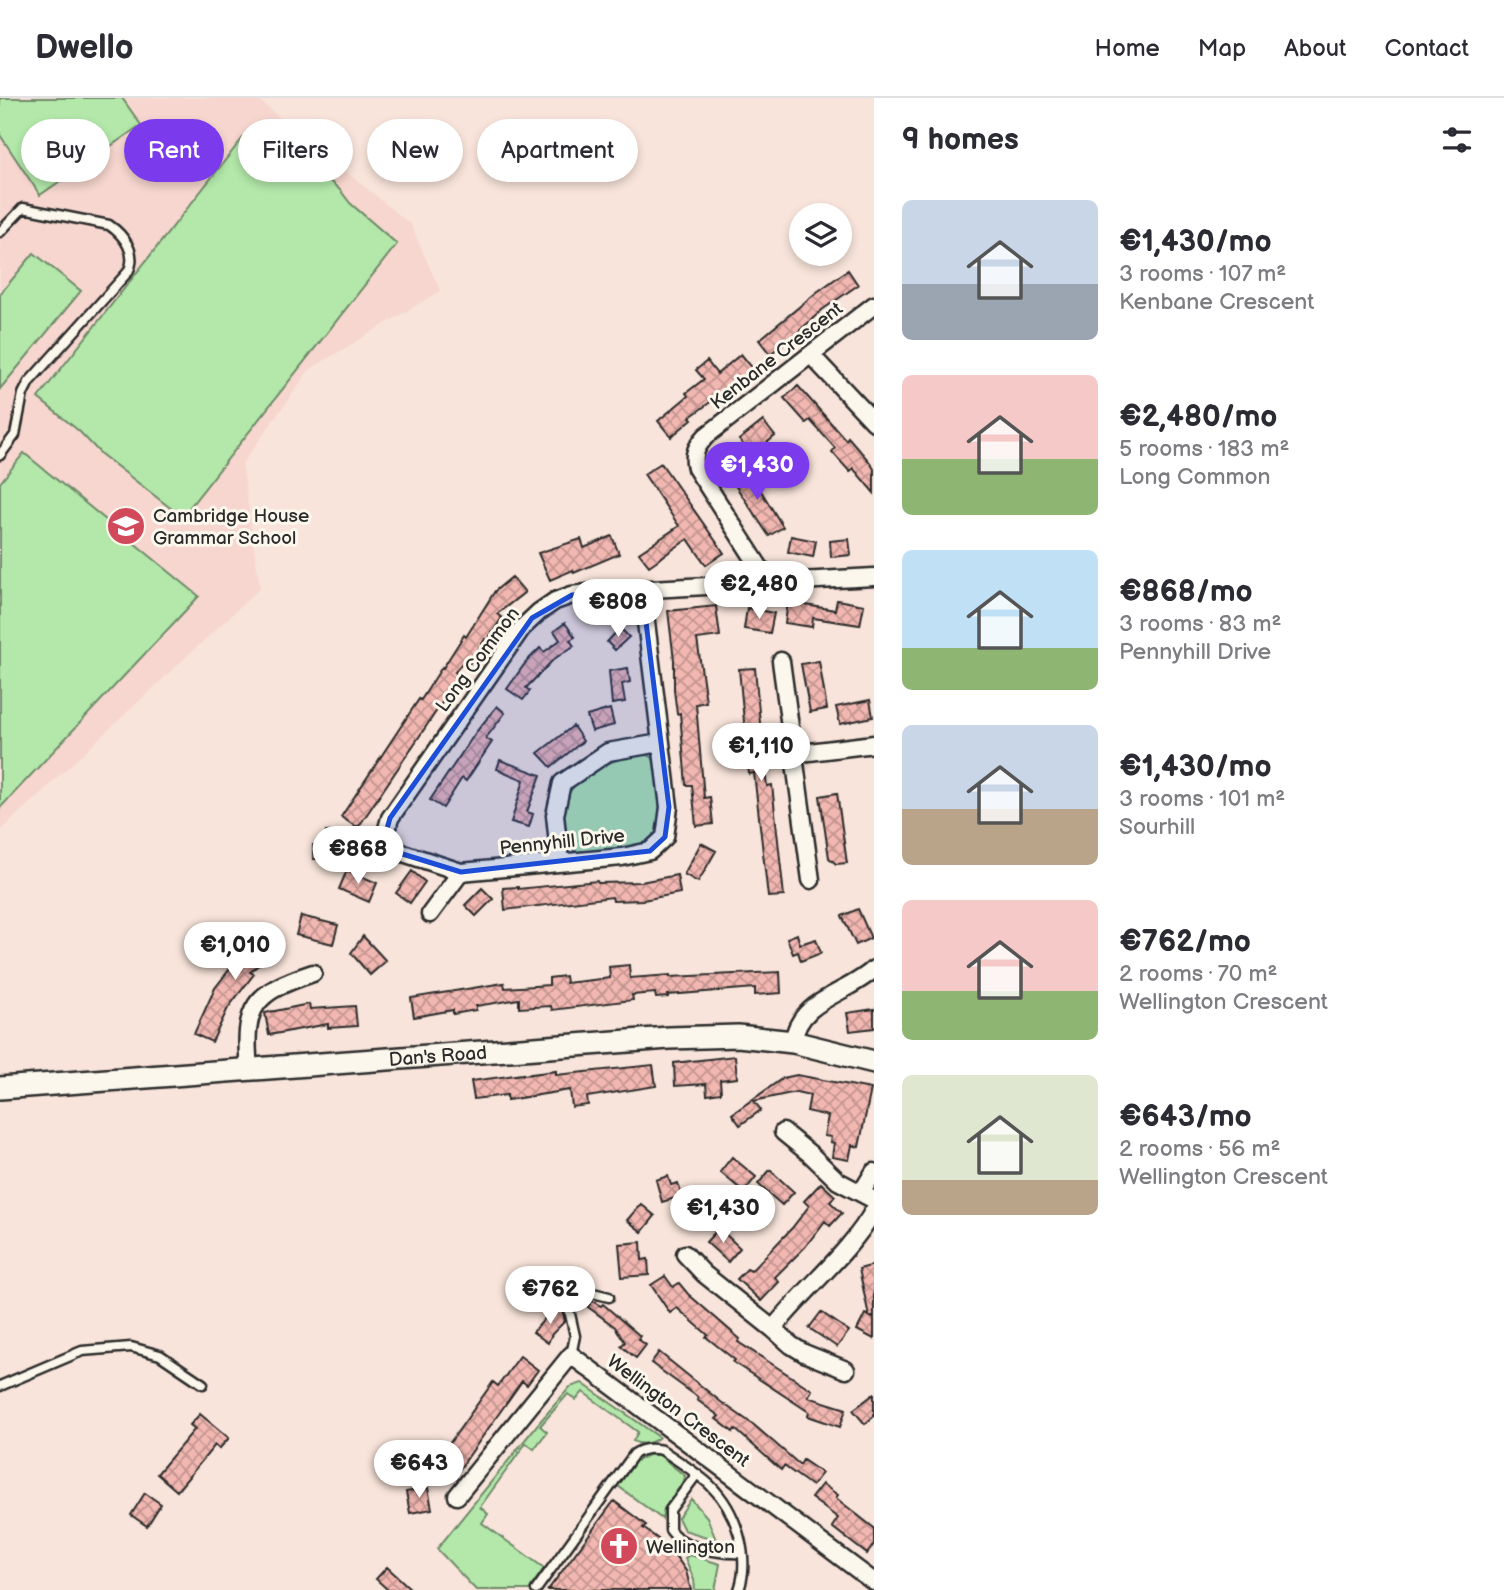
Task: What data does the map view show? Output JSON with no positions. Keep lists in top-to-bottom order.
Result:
{
  "streets": {
    "street": [
      "Kenbane Crescent",
      "Long Common",
      "Pennyhill Drive",
      "Dan's Road",
      "Wellington Crescent"
    ]
  },
  "crossings": [
    ["Kenbane Crescent", "Long Common"],
    ["Long Common", "Pennyhill Drive"]
  ],
  "places": {
    "school or university": ["Cambridge House Grammar School"],
    "church": ["Wellington"]
  },
  "page": {
    "header": "Dwello",
    "nav": [
      "Home",
      "Map",
      "About",
      "Contact"
    ],
    "heading": "9 homes",
    "chip": [
      "Buy",
      "Rent",
      "Filters",
      "New",
      "Apartment"
    ],
    "list": [
      {
        "name": "€1,430/mo",
        "note": "3 rooms · 107 m² · Kenbane Crescent"
      },
      {
        "name": "€2,480/mo",
        "note": "5 rooms · 183 m² · Long Common"
      },
      {
        "name": "€868/mo",
        "note": "3 rooms · 83 m² · Pennyhill Drive"
      },
      {
        "name": "€1,430/mo",
        "note": "3 rooms · 101 m² · Sourhill"
      },
      {
        "name": "€762/mo",
        "note": "2 rooms · 70 m² · Wellington Crescent"
      },
      {
        "name": "€643/mo",
        "note": "2 rooms · 56 m² · Wellington Crescent"
      }
    ],
    "price": [
      "€1,430",
      "€2,480",
      "€808",
      "€1,110",
      "€868",
      "€1,010",
      "€1,430",
      "€762",
      "€643"
    ]
  }
}
